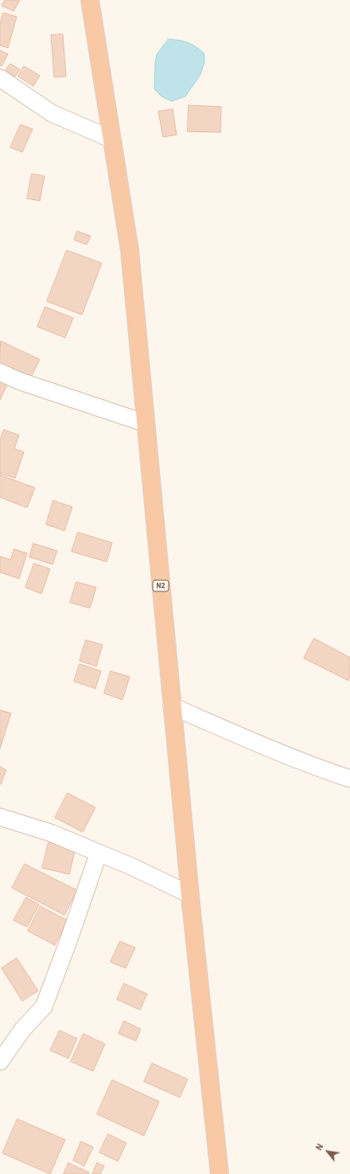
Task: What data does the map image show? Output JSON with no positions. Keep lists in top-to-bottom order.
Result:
{
  "streets": {
    "highway": ["N2"]
  },
  "north": "top left"
}
